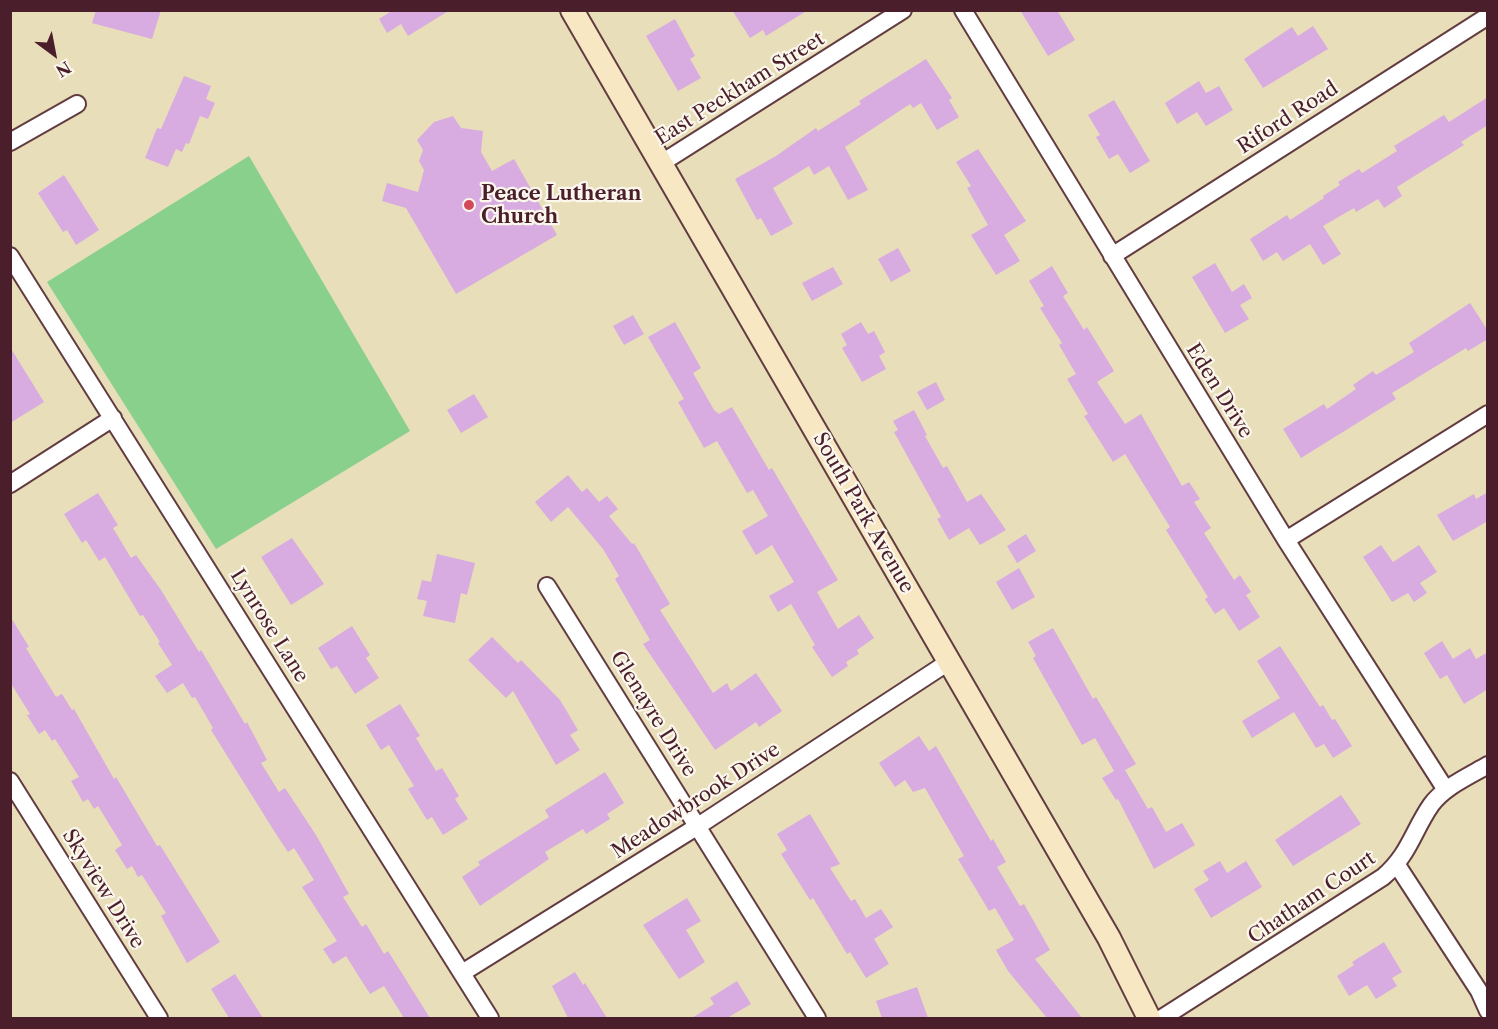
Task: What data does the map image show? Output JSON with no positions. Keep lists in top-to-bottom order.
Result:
{
  "streets": {
    "main road": ["South Park Avenue"],
    "street": [
      "East Peckham Street",
      "Riford Road",
      "Eden Drive",
      "Lynrose Lane",
      "Glenayre Drive",
      "Meadowbrook Drive",
      "Skyview Drive",
      "Chatham Court"
    ]
  },
  "crossings": [
    ["East Peckham Street", "South Park Avenue"],
    ["Riford Road", "Eden Drive"],
    ["Eden Drive", "Chatham Court"],
    ["South Park Avenue", "Meadowbrook Drive"],
    ["Lynrose Lane", "Meadowbrook Drive"],
    ["Glenayre Drive", "Meadowbrook Drive"]
  ],
  "places": ["Peace Lutheran Church"],
  "north": "bottom right"
}
